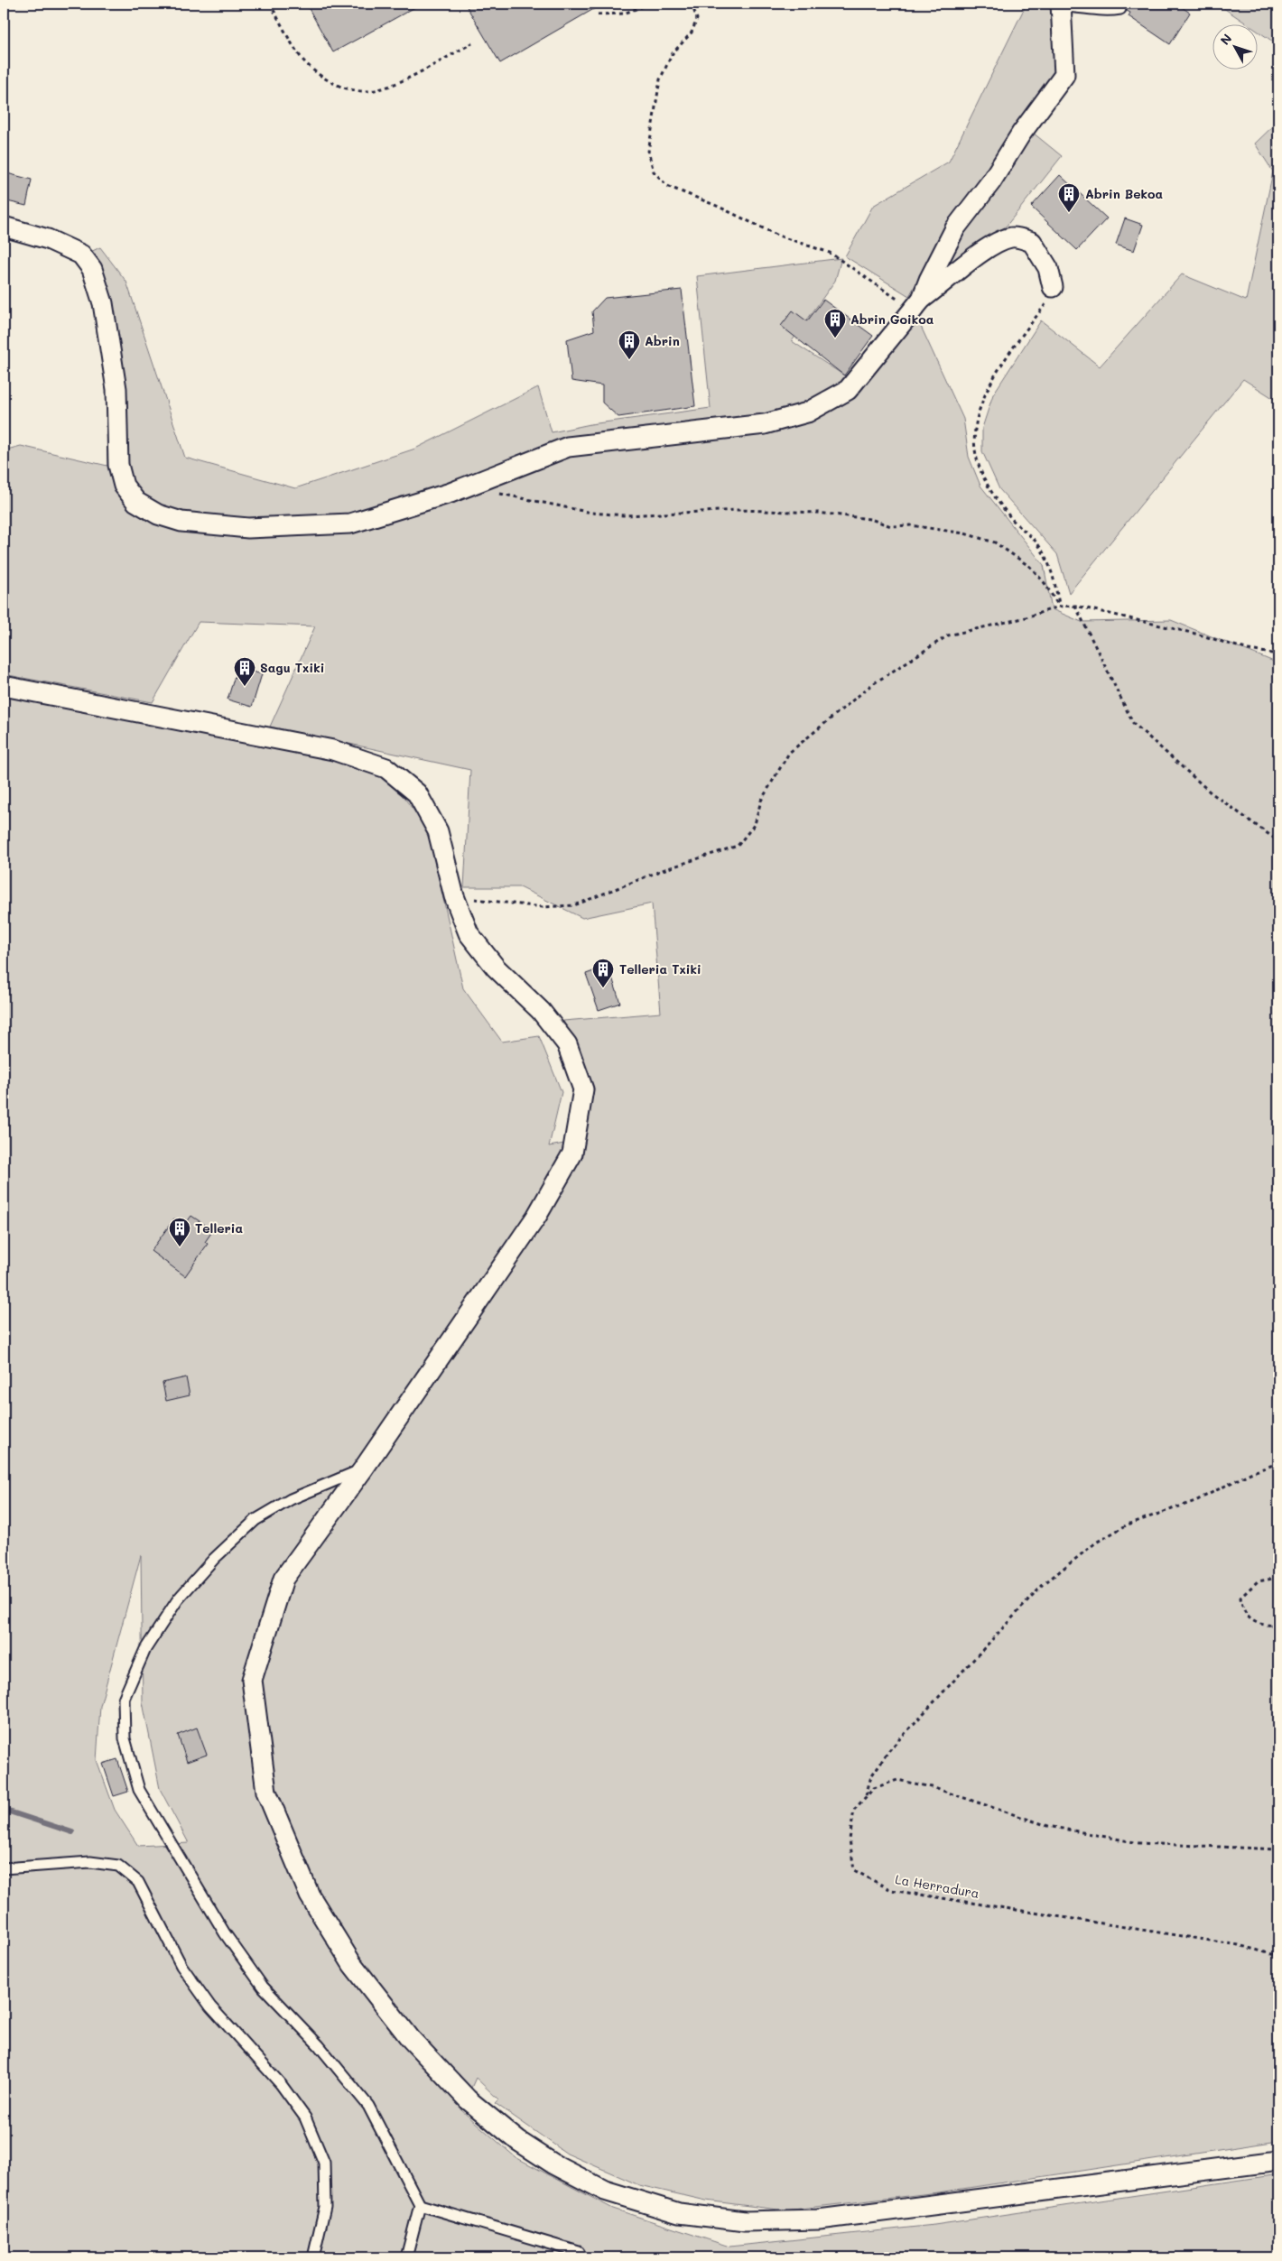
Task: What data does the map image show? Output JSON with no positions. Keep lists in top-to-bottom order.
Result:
{
  "streets": {
    "path": ["La Herradura"]
  },
  "places": {
    "building": [
      "Abrin Bekoa",
      "Abrin Goikoa",
      "Abrin",
      "Sagu Txiki",
      "Telleria Txiki",
      "Telleria"
    ]
  },
  "north": "top left"
}
